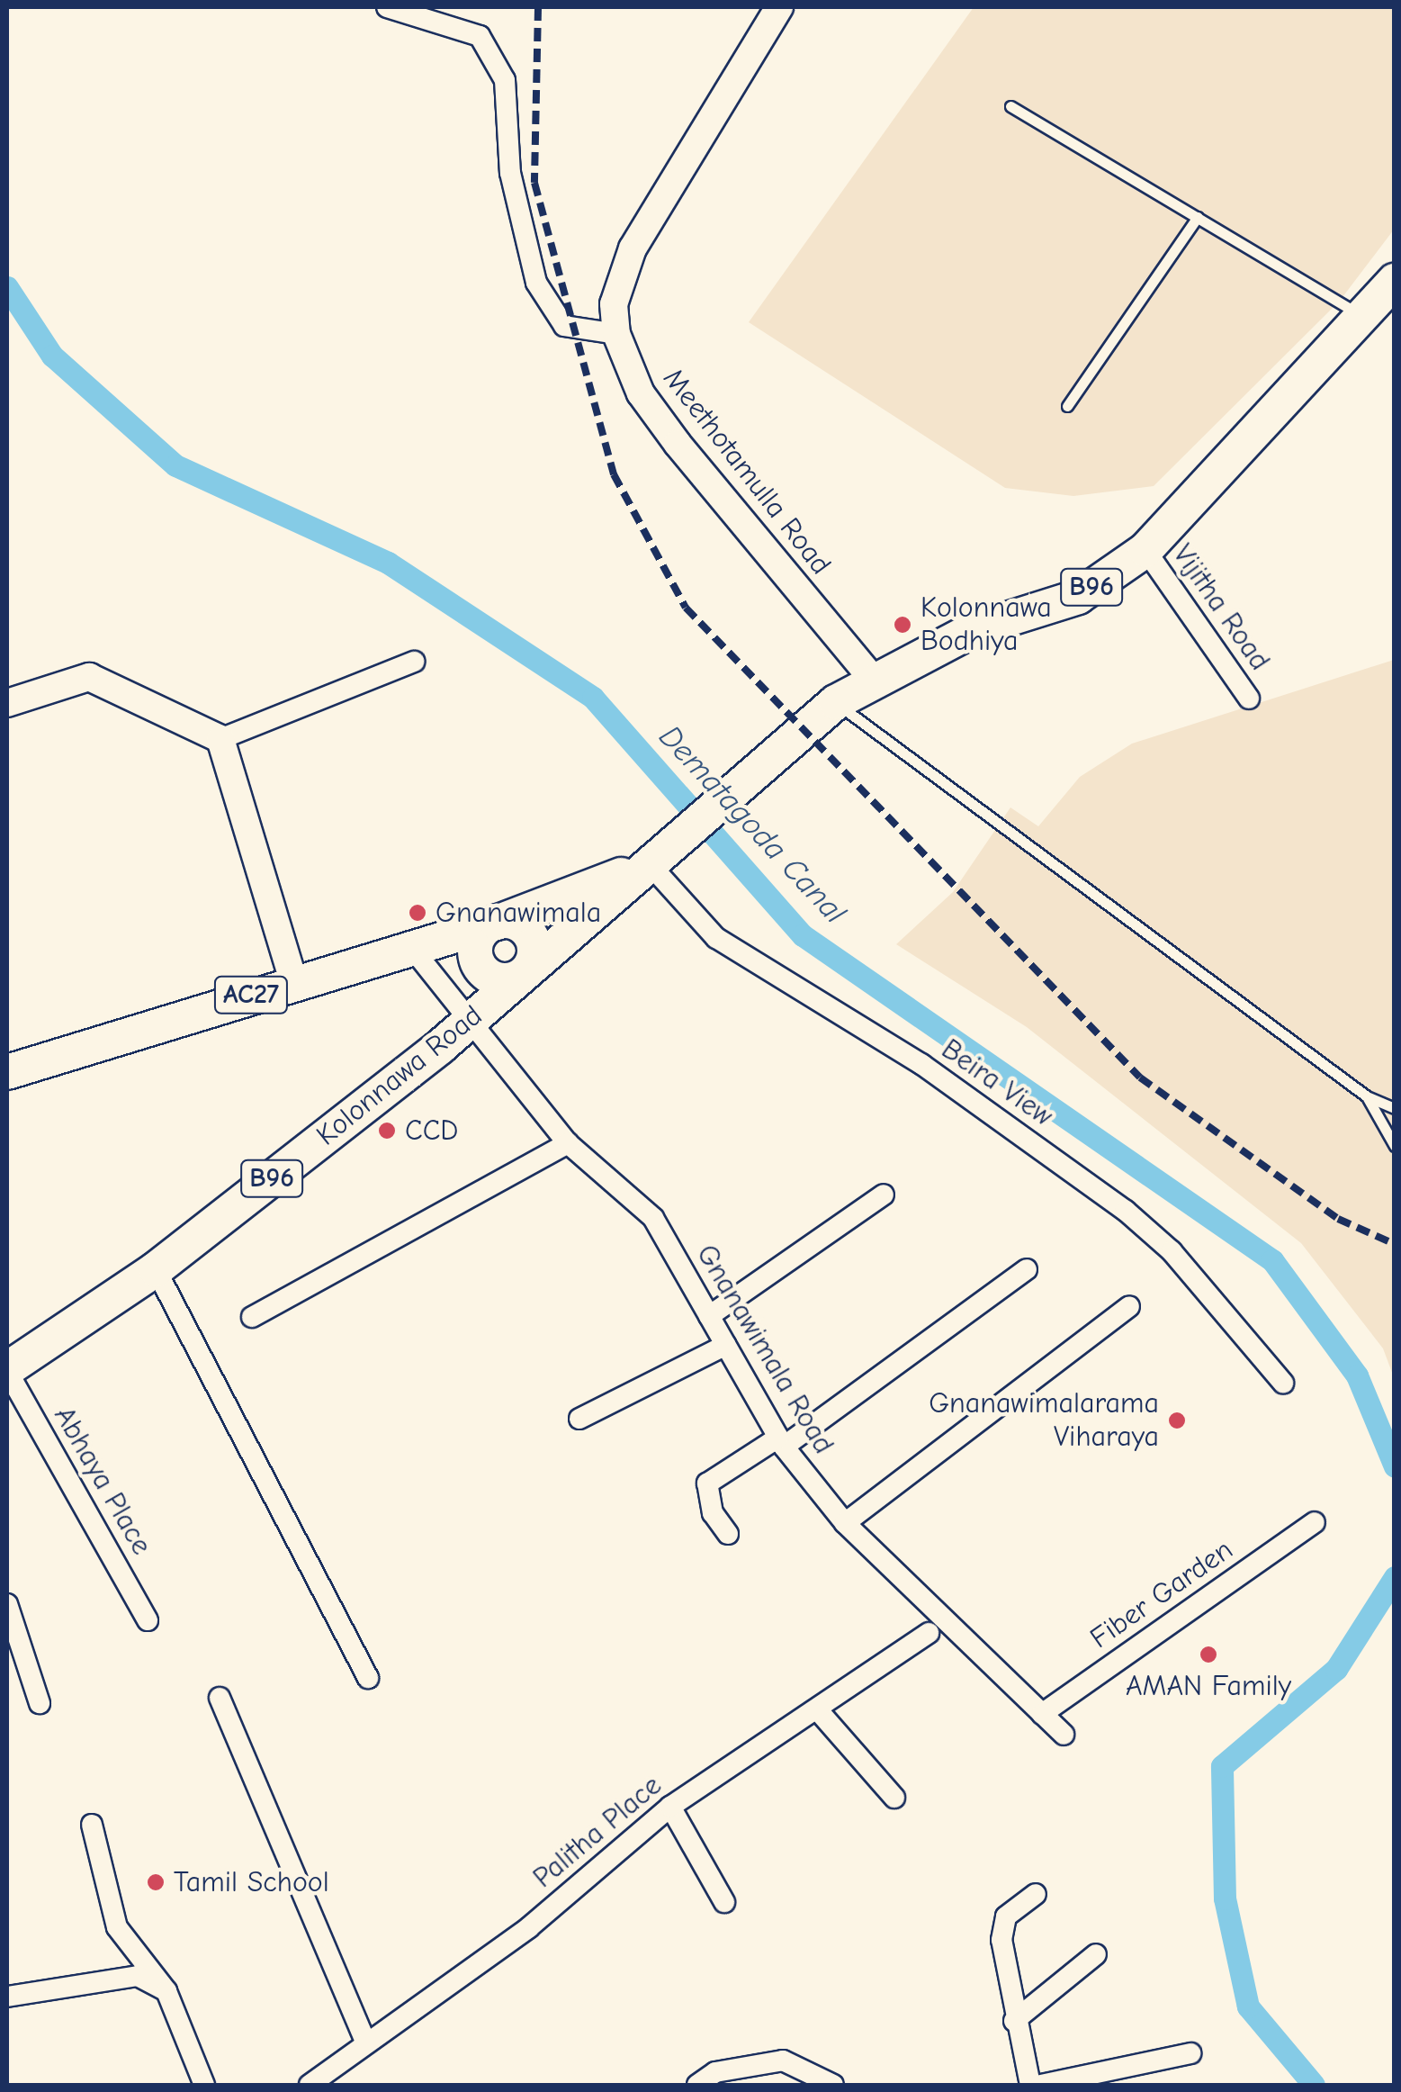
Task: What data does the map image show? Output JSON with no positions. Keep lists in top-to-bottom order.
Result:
{
  "streets": {
    "main road": ["B96", "AC27", "Kolonnawa Road"],
    "street": [
      "Meethotamulla Road",
      "Vijitha Road",
      "Beira View",
      "Gnanawimala Road",
      "Abhaya Place",
      "Fiber Garden",
      "Palitha Place"
    ]
  },
  "crossings": [
    ["Meethotamulla Road", "B96"],
    ["B96", "Vijitha Road"],
    ["B96", "AC27"],
    ["B96", "Kolonnawa Road"],
    ["B96", "Beira View"],
    ["AC27", "Kolonnawa Road"],
    ["AC27", "Beira View"],
    ["AC27", "Gnanawimala Road"],
    ["Kolonnawa Road", "Beira View"],
    ["Kolonnawa Road", "Gnanawimala Road"],
    ["Kolonnawa Road", "Abhaya Place"],
    ["Gnanawimala Road", "Fiber Garden"]
  ],
  "water": ["Dematagoda Canal"],
  "places": [
    "Kolonnawa Bodhiya",
    "Gnanawimala",
    "CCD",
    "Gnanawimalarama Viharaya",
    "AMAN Family",
    "Tamil School"
  ]
}
